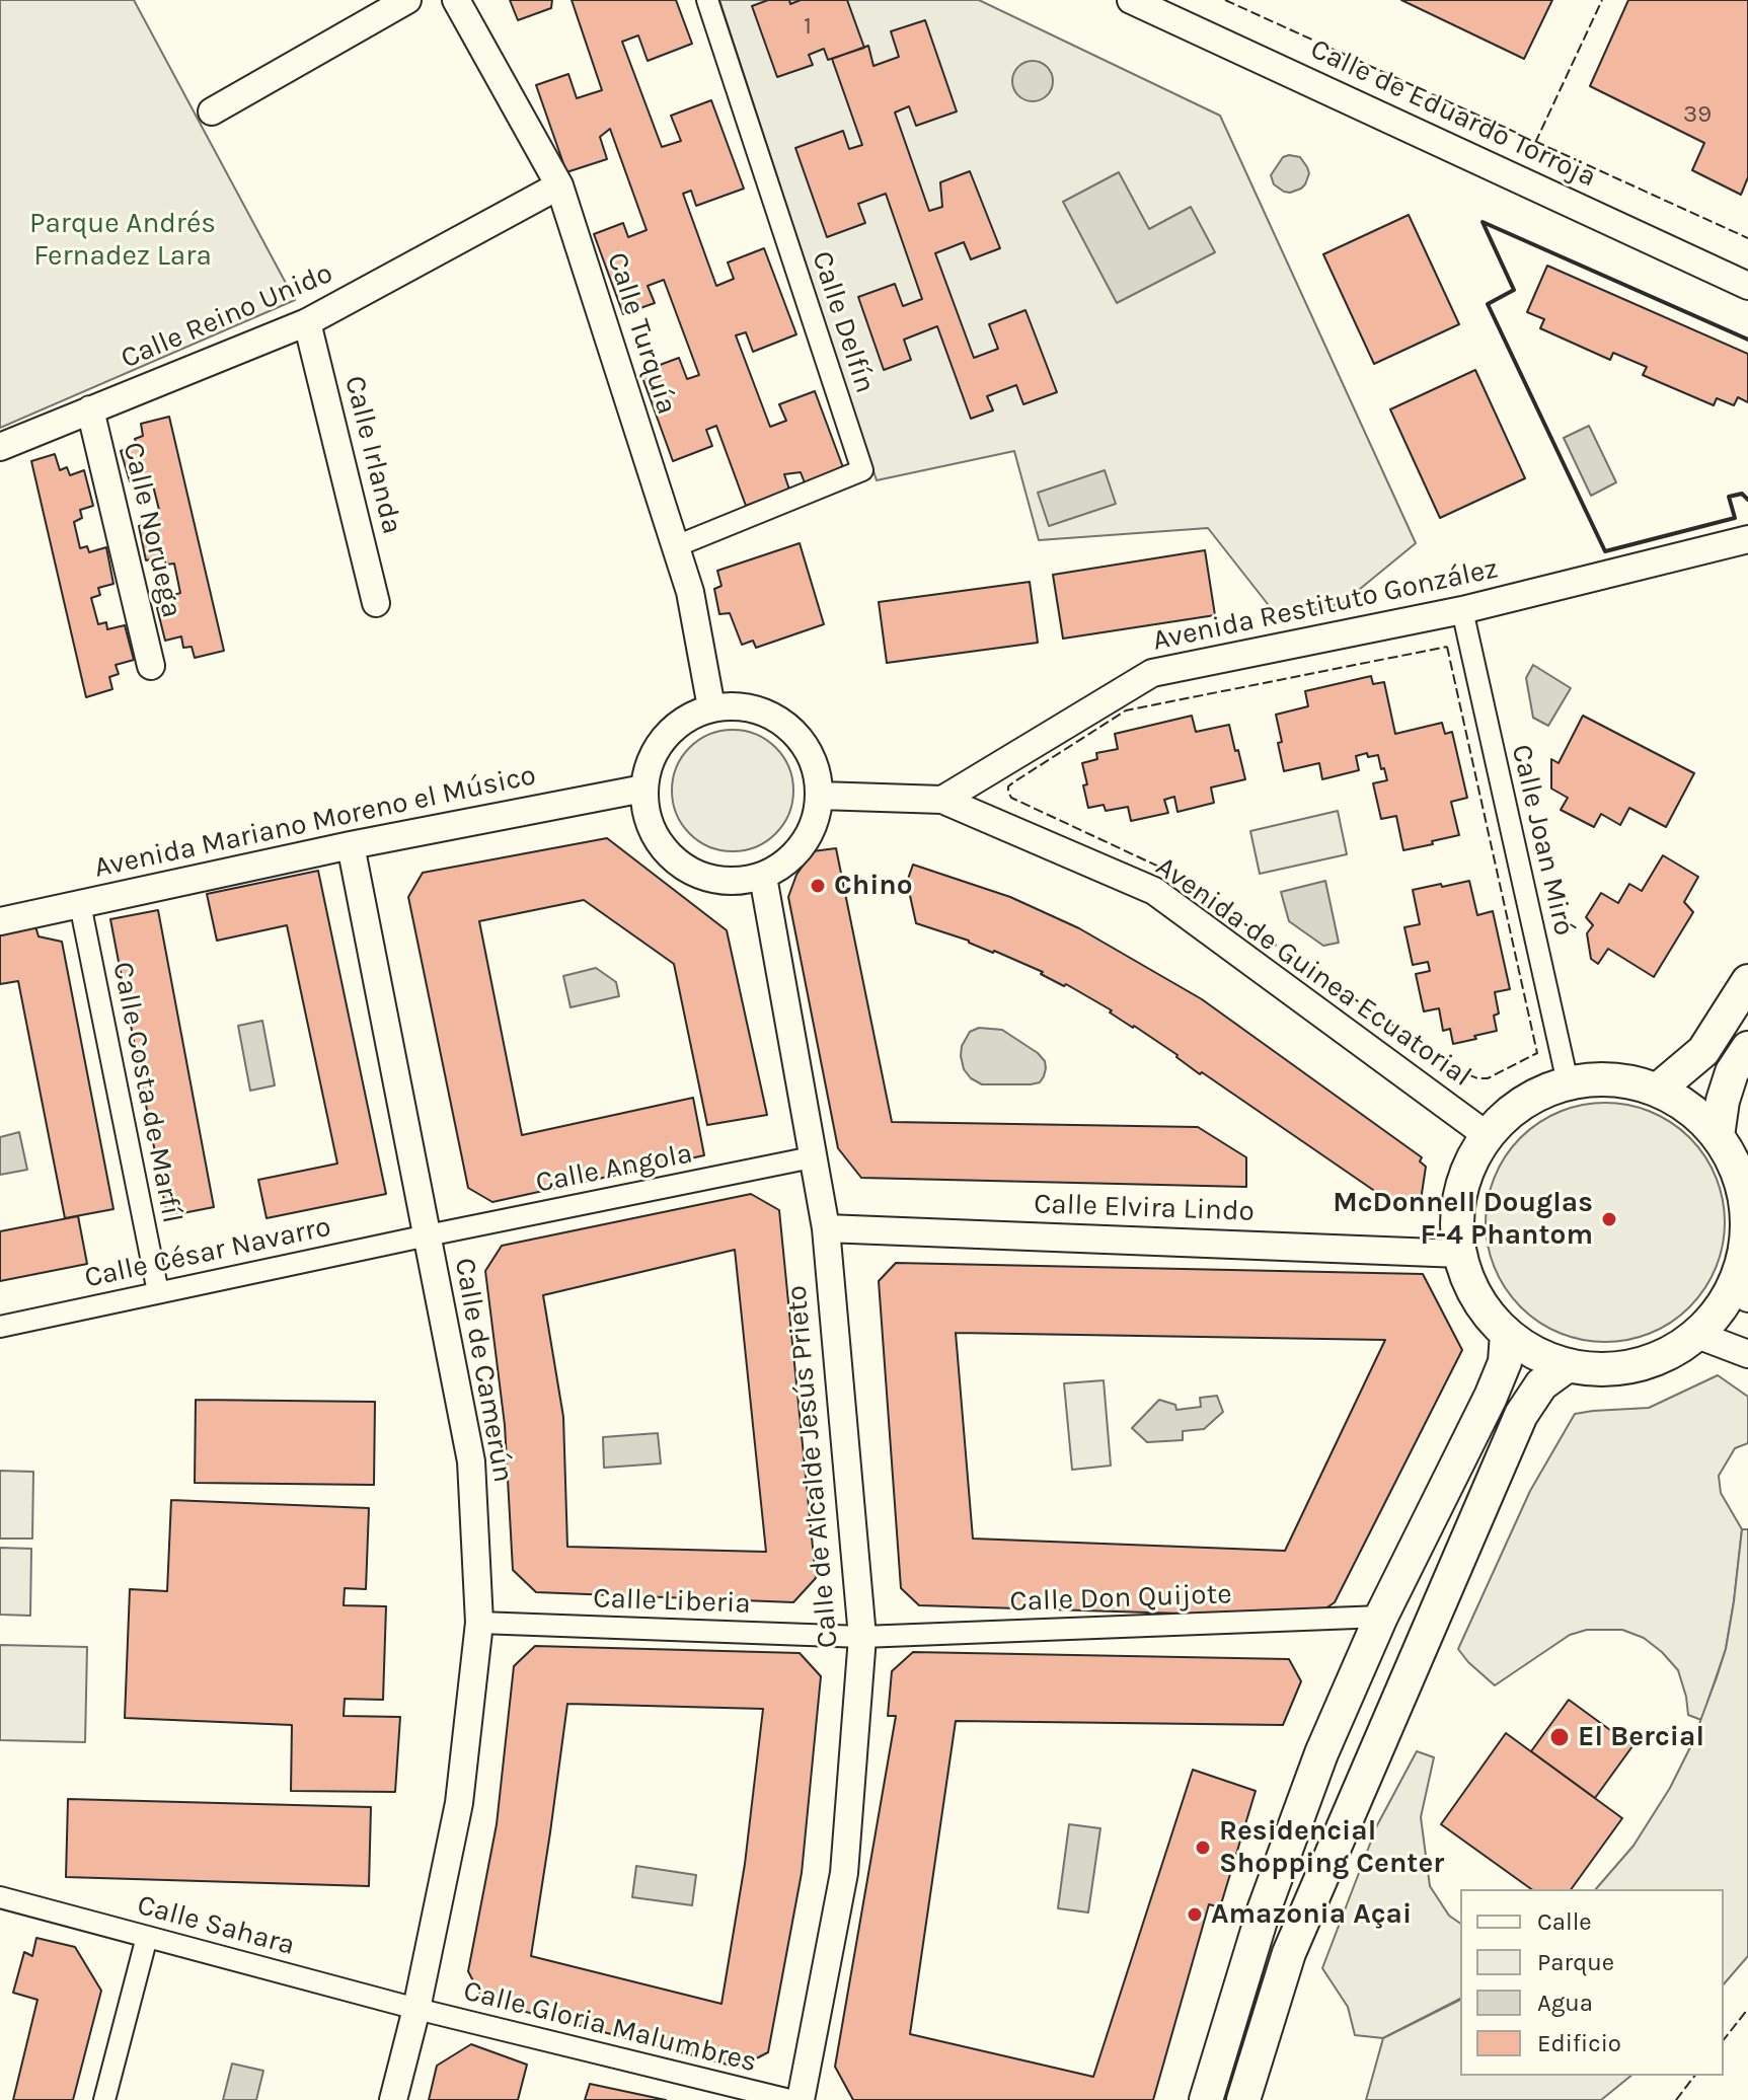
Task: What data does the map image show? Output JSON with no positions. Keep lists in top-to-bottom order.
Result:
{
  "streets": {
    "street": [
      "Calle de Eduardo Torroja",
      "Calle Reino Unido",
      "Calle Delfín",
      "Calle Turquía",
      "Calle Irlanda",
      "Calle Noruega",
      "Avenida Restituto González",
      "Avenida Mariano Moreno el Músico",
      "Calle Joan Miró",
      "Avenida de Guinea Ecuatorial",
      "Calle Costa de Marfíl",
      "Calle Angola",
      "Calle Elvira Lindo",
      "Calle César Navarro",
      "Calle de Camerún",
      "Calle de Alcalde Jesús Prieto",
      "Calle Don Quijote",
      "Calle Liberia",
      "Calle Sahara",
      "Calle Gloria Malumbres"
    ]
  },
  "crossings": [
    ["Calle Reino Unido", "Calle Turquía"],
    ["Calle Reino Unido", "Calle Irlanda"],
    ["Calle Reino Unido", "Calle Noruega"],
    ["Calle Delfín", "Calle Turquía"],
    ["Calle Turquía", "Avenida Mariano Moreno el Músico"],
    ["Calle Turquía", "Avenida de Guinea Ecuatorial"],
    ["Calle Turquía", "Calle de Alcalde Jesús Prieto"],
    ["Avenida Restituto González", "Calle Joan Miró"],
    ["Avenida Restituto González", "Avenida de Guinea Ecuatorial"],
    ["Avenida Mariano Moreno el Músico", "Avenida de Guinea Ecuatorial"],
    ["Avenida Mariano Moreno el Músico", "Calle Costa de Marfíl"],
    ["Avenida Mariano Moreno el Músico", "Calle de Camerún"],
    ["Avenida Mariano Moreno el Músico", "Calle de Alcalde Jesús Prieto"],
    ["Avenida de Guinea Ecuatorial", "Calle de Alcalde Jesús Prieto"],
    ["Calle Costa de Marfíl", "Calle César Navarro"],
    ["Calle Angola", "Calle César Navarro"],
    ["Calle Angola", "Calle de Camerún"],
    ["Calle Angola", "Calle de Alcalde Jesús Prieto"],
    ["Calle Elvira Lindo", "Calle de Alcalde Jesús Prieto"],
    ["Calle César Navarro", "Calle de Camerún"],
    ["Calle de Camerún", "Calle Liberia"],
    ["Calle de Camerún", "Calle Sahara"],
    ["Calle de Camerún", "Calle Gloria Malumbres"],
    ["Calle de Alcalde Jesús Prieto", "Calle Don Quijote"],
    ["Calle de Alcalde Jesús Prieto", "Calle Liberia"],
    ["Calle Don Quijote", "Calle Liberia"],
    ["Calle Sahara", "Calle Gloria Malumbres"]
  ],
  "parks": ["Parque Andrés Fernadez Lara"],
  "places": [
    "Chino",
    "McDonnell Douglas F-4 Phantom",
    "El Bercial",
    "Residencial Shopping Center",
    "Amazonia Açai"
  ],
  "house_numbers": ["1", "39"],
  "legend": [
    "Calle",
    "Parque",
    "Agua",
    "Edificio"
  ]
}
